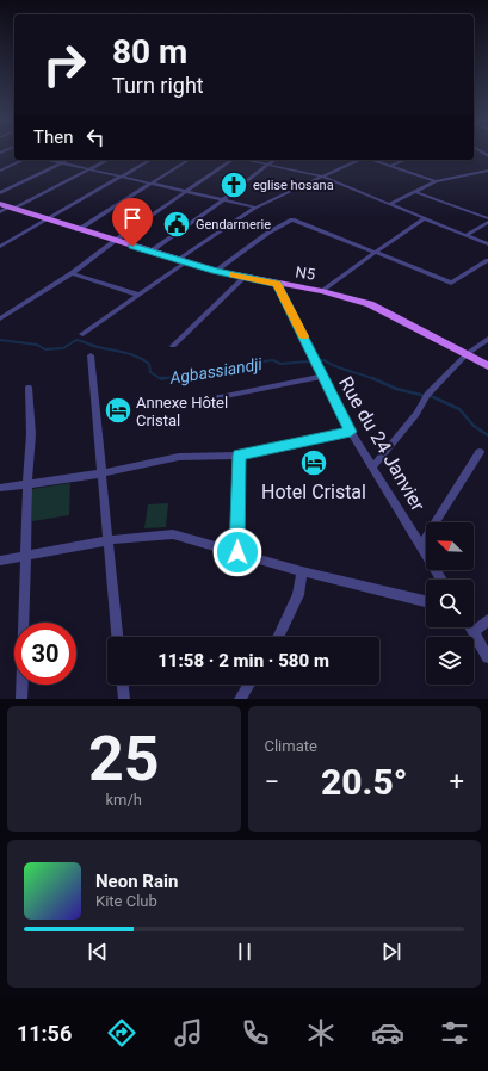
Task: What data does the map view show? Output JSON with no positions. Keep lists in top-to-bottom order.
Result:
{
  "streets": {
    "main road": ["N5"],
    "street": ["Rue du 24 Janvier"]
  },
  "crossings": [
    ["N5", "Rue du 24 Janvier"]
  ],
  "water": ["Agbassiandji"],
  "places": {
    "church": ["eglise hosana"],
    "public building": ["Gendarmerie"],
    "hotel": ["Annexe Hôtel Cristal", "Hotel Cristal"]
  },
  "north": "top left",
  "page": {
    "turn": ["80 m", "Turn right"],
    "then": "Then",
    "limit": "30",
    "trip": "11:58 · 2 min · 580 m",
    "tile": [
      ["25", "km/h"],
      "Climate"
    ],
    "heat": ["−", "20.5°", "+"],
    "song": ["Neon Rain", "Kite Club"],
    "tabs": "11:56"
  }
}
